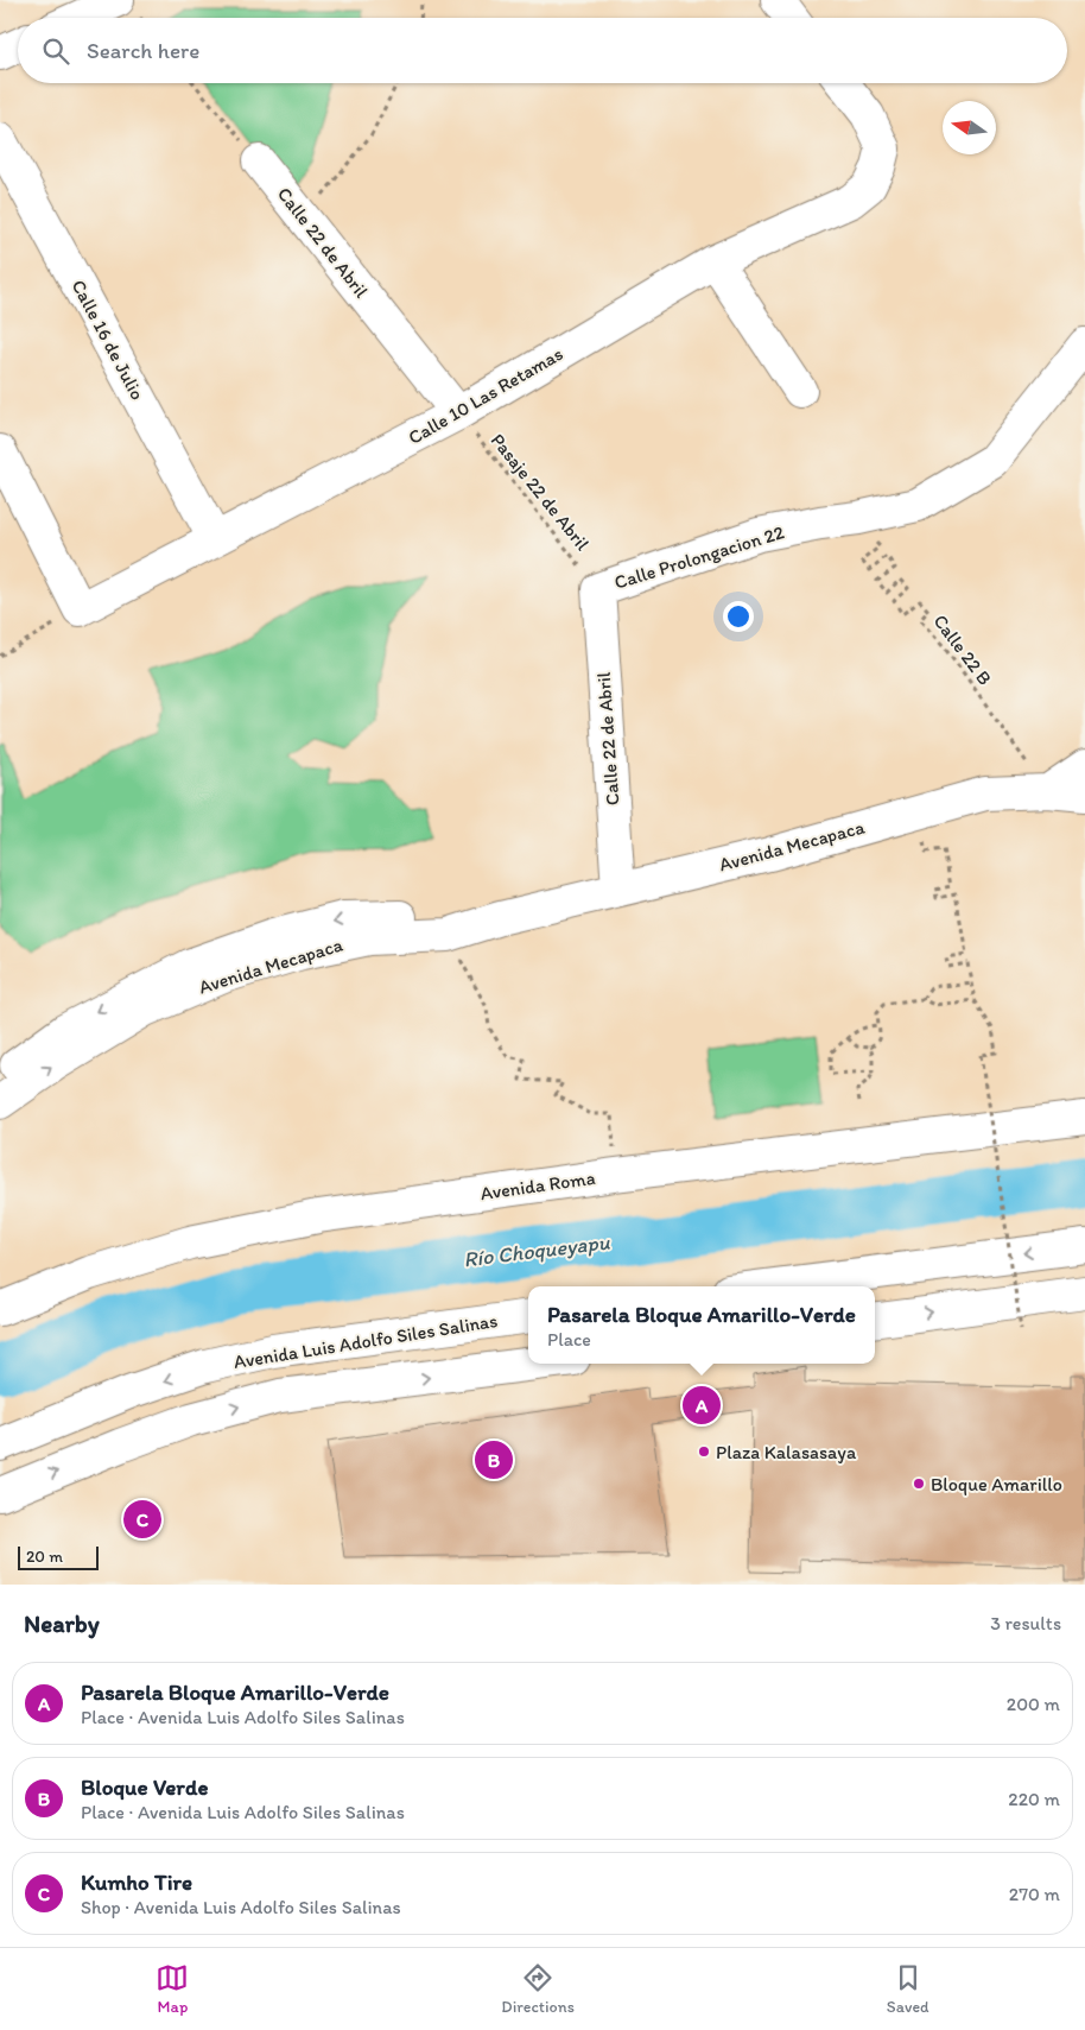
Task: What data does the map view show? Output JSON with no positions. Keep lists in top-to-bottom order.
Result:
{
  "streets": {
    "street": [
      "Calle 22 de Abril",
      "Calle 16 de Julio",
      "Calle 10 Las Retamas",
      "Calle Prolongacion 22",
      "Avenida Mecapaca",
      "Avenida Roma",
      "Avenida Luis Adolfo Siles Salinas"
    ],
    "path": ["Pasaje 22 de Abril", "Calle 22 B"]
  },
  "crossings": [
    ["Calle 22 de Abril", "Calle 10 Las Retamas"],
    ["Calle 22 de Abril", "Pasaje 22 de Abril"],
    ["Calle 22 de Abril", "Calle Prolongacion 22"],
    ["Calle 22 de Abril", "Avenida Mecapaca"],
    ["Calle 16 de Julio", "Calle 10 Las Retamas"],
    ["Calle 10 Las Retamas", "Pasaje 22 de Abril"],
    ["Pasaje 22 de Abril", "Calle Prolongacion 22"],
    ["Calle Prolongacion 22", "Calle 22 B"],
    ["Calle 22 B", "Avenida Mecapaca"]
  ],
  "water": ["Río Choqueyapu"],
  "places": ["Plaza Kalasasaya", "Bloque Amarillo"],
  "scale_bar": "20 m",
  "north": "left",
  "page": {
    "search": "Search here",
    "popup": ["Pasarela Bloque Amarillo-Verde", "Place"],
    "pins": ["A", "B", "C"],
    "scale": "20 m",
    "heading": ["Nearby", "3 results"],
    "list": [
      {
        "mark": "A",
        "name": "Pasarela Bloque Amarillo-Verde",
        "note": "Place · Avenida Luis Adolfo Siles Salinas",
        "value": "200 m"
      },
      {
        "mark": "B",
        "name": "Bloque Verde",
        "note": "Place · Avenida Luis Adolfo Siles Salinas",
        "value": "220 m"
      },
      {
        "mark": "C",
        "name": "Kumho Tire",
        "note": "Shop · Avenida Luis Adolfo Siles Salinas",
        "value": "270 m"
      }
    ],
    "nav": ["Map", "Directions", "Saved"]
  }
}
